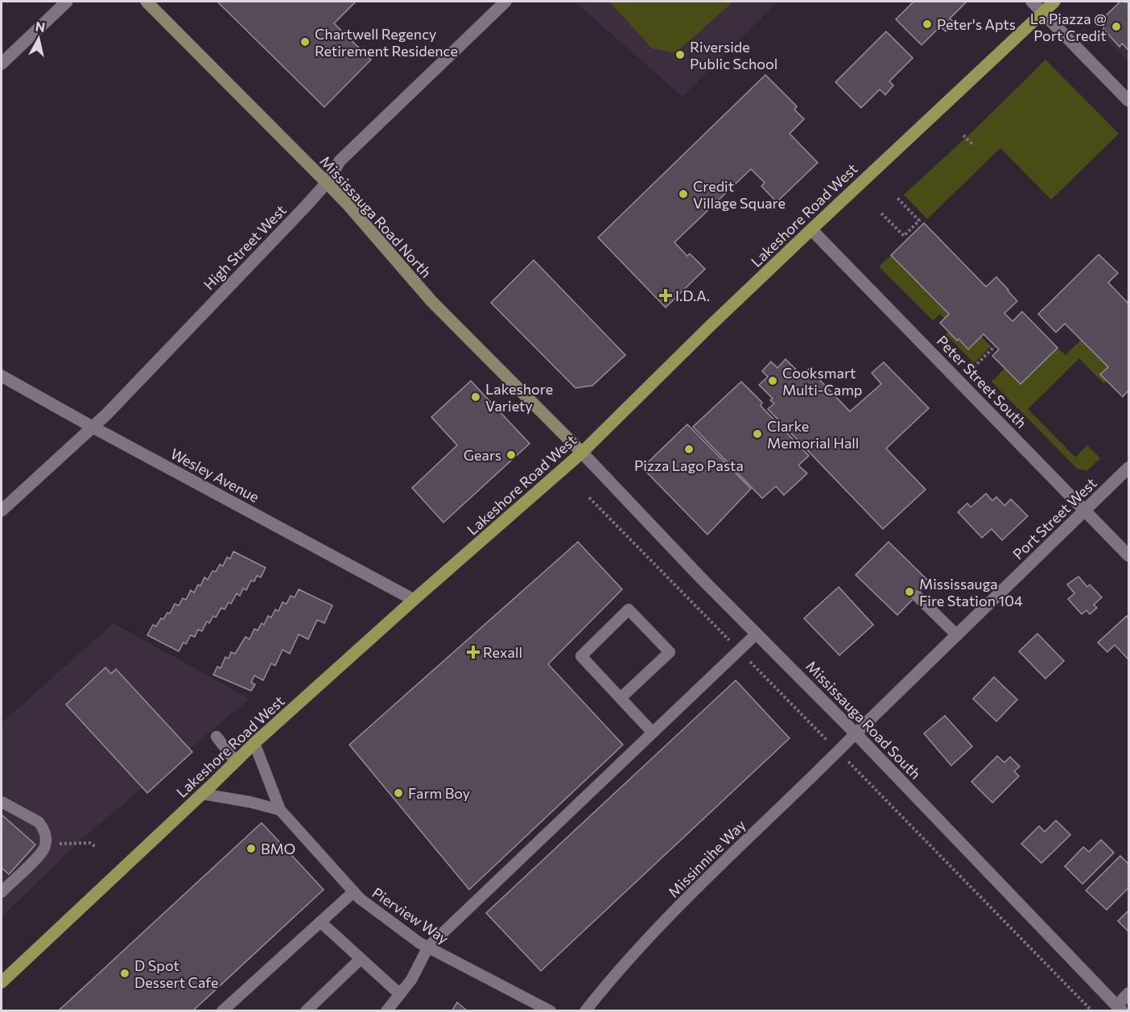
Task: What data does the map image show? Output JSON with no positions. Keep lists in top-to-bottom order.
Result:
{
  "streets": {
    "main road": ["Lakeshore Road West", "Mississauga Road North"],
    "street": [
      "High Street West",
      "Peter Street South",
      "Wesley Avenue",
      "Port Street West",
      "Mississauga Road South"
    ],
    "lane": ["Missinnihe Way", "Pierview Way"]
  },
  "crossings": [
    ["Lakeshore Road West", "Mississauga Road North"],
    ["Lakeshore Road West", "Peter Street South"],
    ["Lakeshore Road West", "Wesley Avenue"],
    ["Lakeshore Road West", "Mississauga Road South"],
    ["Lakeshore Road West", "Pierview Way"],
    ["Mississauga Road North", "High Street West"],
    ["Mississauga Road North", "Mississauga Road South"],
    ["High Street West", "Wesley Avenue"],
    ["Peter Street South", "Port Street West"],
    ["Port Street West", "Mississauga Road South"],
    ["Port Street West", "Missinnihe Way"],
    ["Mississauga Road South", "Missinnihe Way"]
  ],
  "places": {
    "other": [
      "Peter's Apts",
      "La Piazza @ Port Credit",
      "Chartwell Regency Retirement Residence",
      "Riverside Public School",
      "Credit Village Square",
      "Cooksmart Multi-Camp",
      "Lakeshore Variety",
      "Clarke Memorial Hall",
      "Pizza Lago Pasta",
      "Gears",
      "Mississauga Fire Station 104",
      "Farm Boy",
      "BMO",
      "D Spot Dessert Cafe"
    ],
    "health": ["I.D.A.", "Rexall"]
  },
  "north": "top"
}
